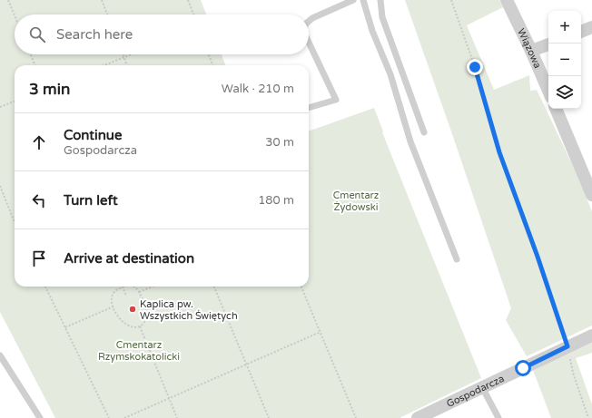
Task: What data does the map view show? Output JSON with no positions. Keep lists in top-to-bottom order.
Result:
{
  "streets": {
    "street": ["Wiązowa", "Gospodarcza"]
  },
  "parks": ["Cmentarz Żydowski", "Cmentarz Rzymskokatolicki"],
  "places": ["Kaplica pw. Wszystkich Świętych"],
  "page": {
    "map_buttons": ["+", "−"],
    "search": "Search here",
    "heading": ["3 min", "Walk · 210 m"],
    "list": [
      ["Continue", "Gospodarcza", "30 m"],
      ["Turn left", "180 m"],
      "Arrive at destination"
    ]
  }
}
